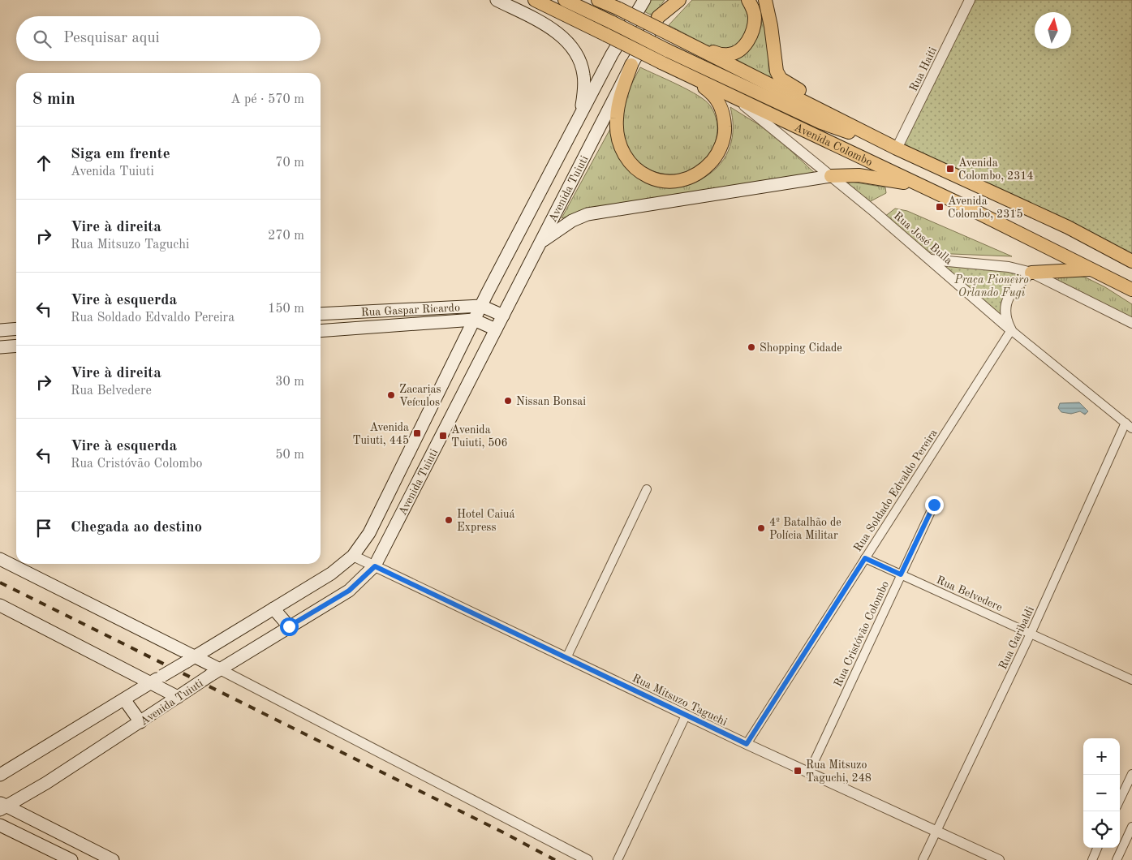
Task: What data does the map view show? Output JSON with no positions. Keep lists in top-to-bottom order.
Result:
{
  "streets": {
    "main road": ["Avenida Colombo", "Avenida Tuiuti", "Rua Gaspar Ricardo"],
    "street": [
      "Rua Haiti",
      "Rua José Bulla",
      "Rua Soldado Edvaldo Pereira",
      "Rua Belvedere",
      "Rua Cristóvão Colombo",
      "Rua Garibaldi",
      "Rua Mitsuzo Taguchi"
    ]
  },
  "crossings": [
    ["Rua Haiti", "Avenida Colombo"],
    ["Avenida Colombo", "Rua José Bulla"],
    ["Avenida Tuiuti", "Rua Gaspar Ricardo"],
    ["Avenida Tuiuti", "Rua Mitsuzo Taguchi"],
    ["Rua José Bulla", "Rua Soldado Edvaldo Pereira"],
    ["Rua José Bulla", "Rua Garibaldi"],
    ["Rua Soldado Edvaldo Pereira", "Rua Belvedere"],
    ["Rua Soldado Edvaldo Pereira", "Rua Mitsuzo Taguchi"],
    ["Rua Belvedere", "Rua Cristóvão Colombo"],
    ["Rua Belvedere", "Rua Garibaldi"],
    ["Rua Cristóvão Colombo", "Rua Mitsuzo Taguchi"],
    ["Rua Garibaldi", "Rua Mitsuzo Taguchi"]
  ],
  "parks": ["Praça Pioneiro Orlando Fugi"],
  "places": {
    "transit": [
      "Avenida Colombo, 2314",
      "Avenida Colombo, 2315",
      "Avenida Tuiuti, 445",
      "Avenida Tuiuti, 506",
      "Rua Mitsuzo Taguchi, 248"
    ],
    "other": [
      "Shopping Cidade",
      "Zacarias Veículos",
      "Nissan Bonsai",
      "Hotel Caiuá Express",
      "4º Batalhão de Polícia Militar"
    ]
  },
  "north": "top",
  "page": {
    "search": "Pesquisar aqui",
    "heading": ["8 min", "A pé · 570 m"],
    "list": [
      ["Siga em frente", "Avenida Tuiuti", "70 m"],
      ["Vire à direita", "Rua Mitsuzo Taguchi", "270 m"],
      ["Vire à esquerda", "Rua Soldado Edvaldo Pereira", "150 m"],
      ["Vire à direita", "Rua Belvedere", "30 m"],
      ["Vire à esquerda", "Rua Cristóvão Colombo", "50 m"],
      "Chegada ao destino"
    ],
    "map_buttons": ["+", "−"]
  }
}
